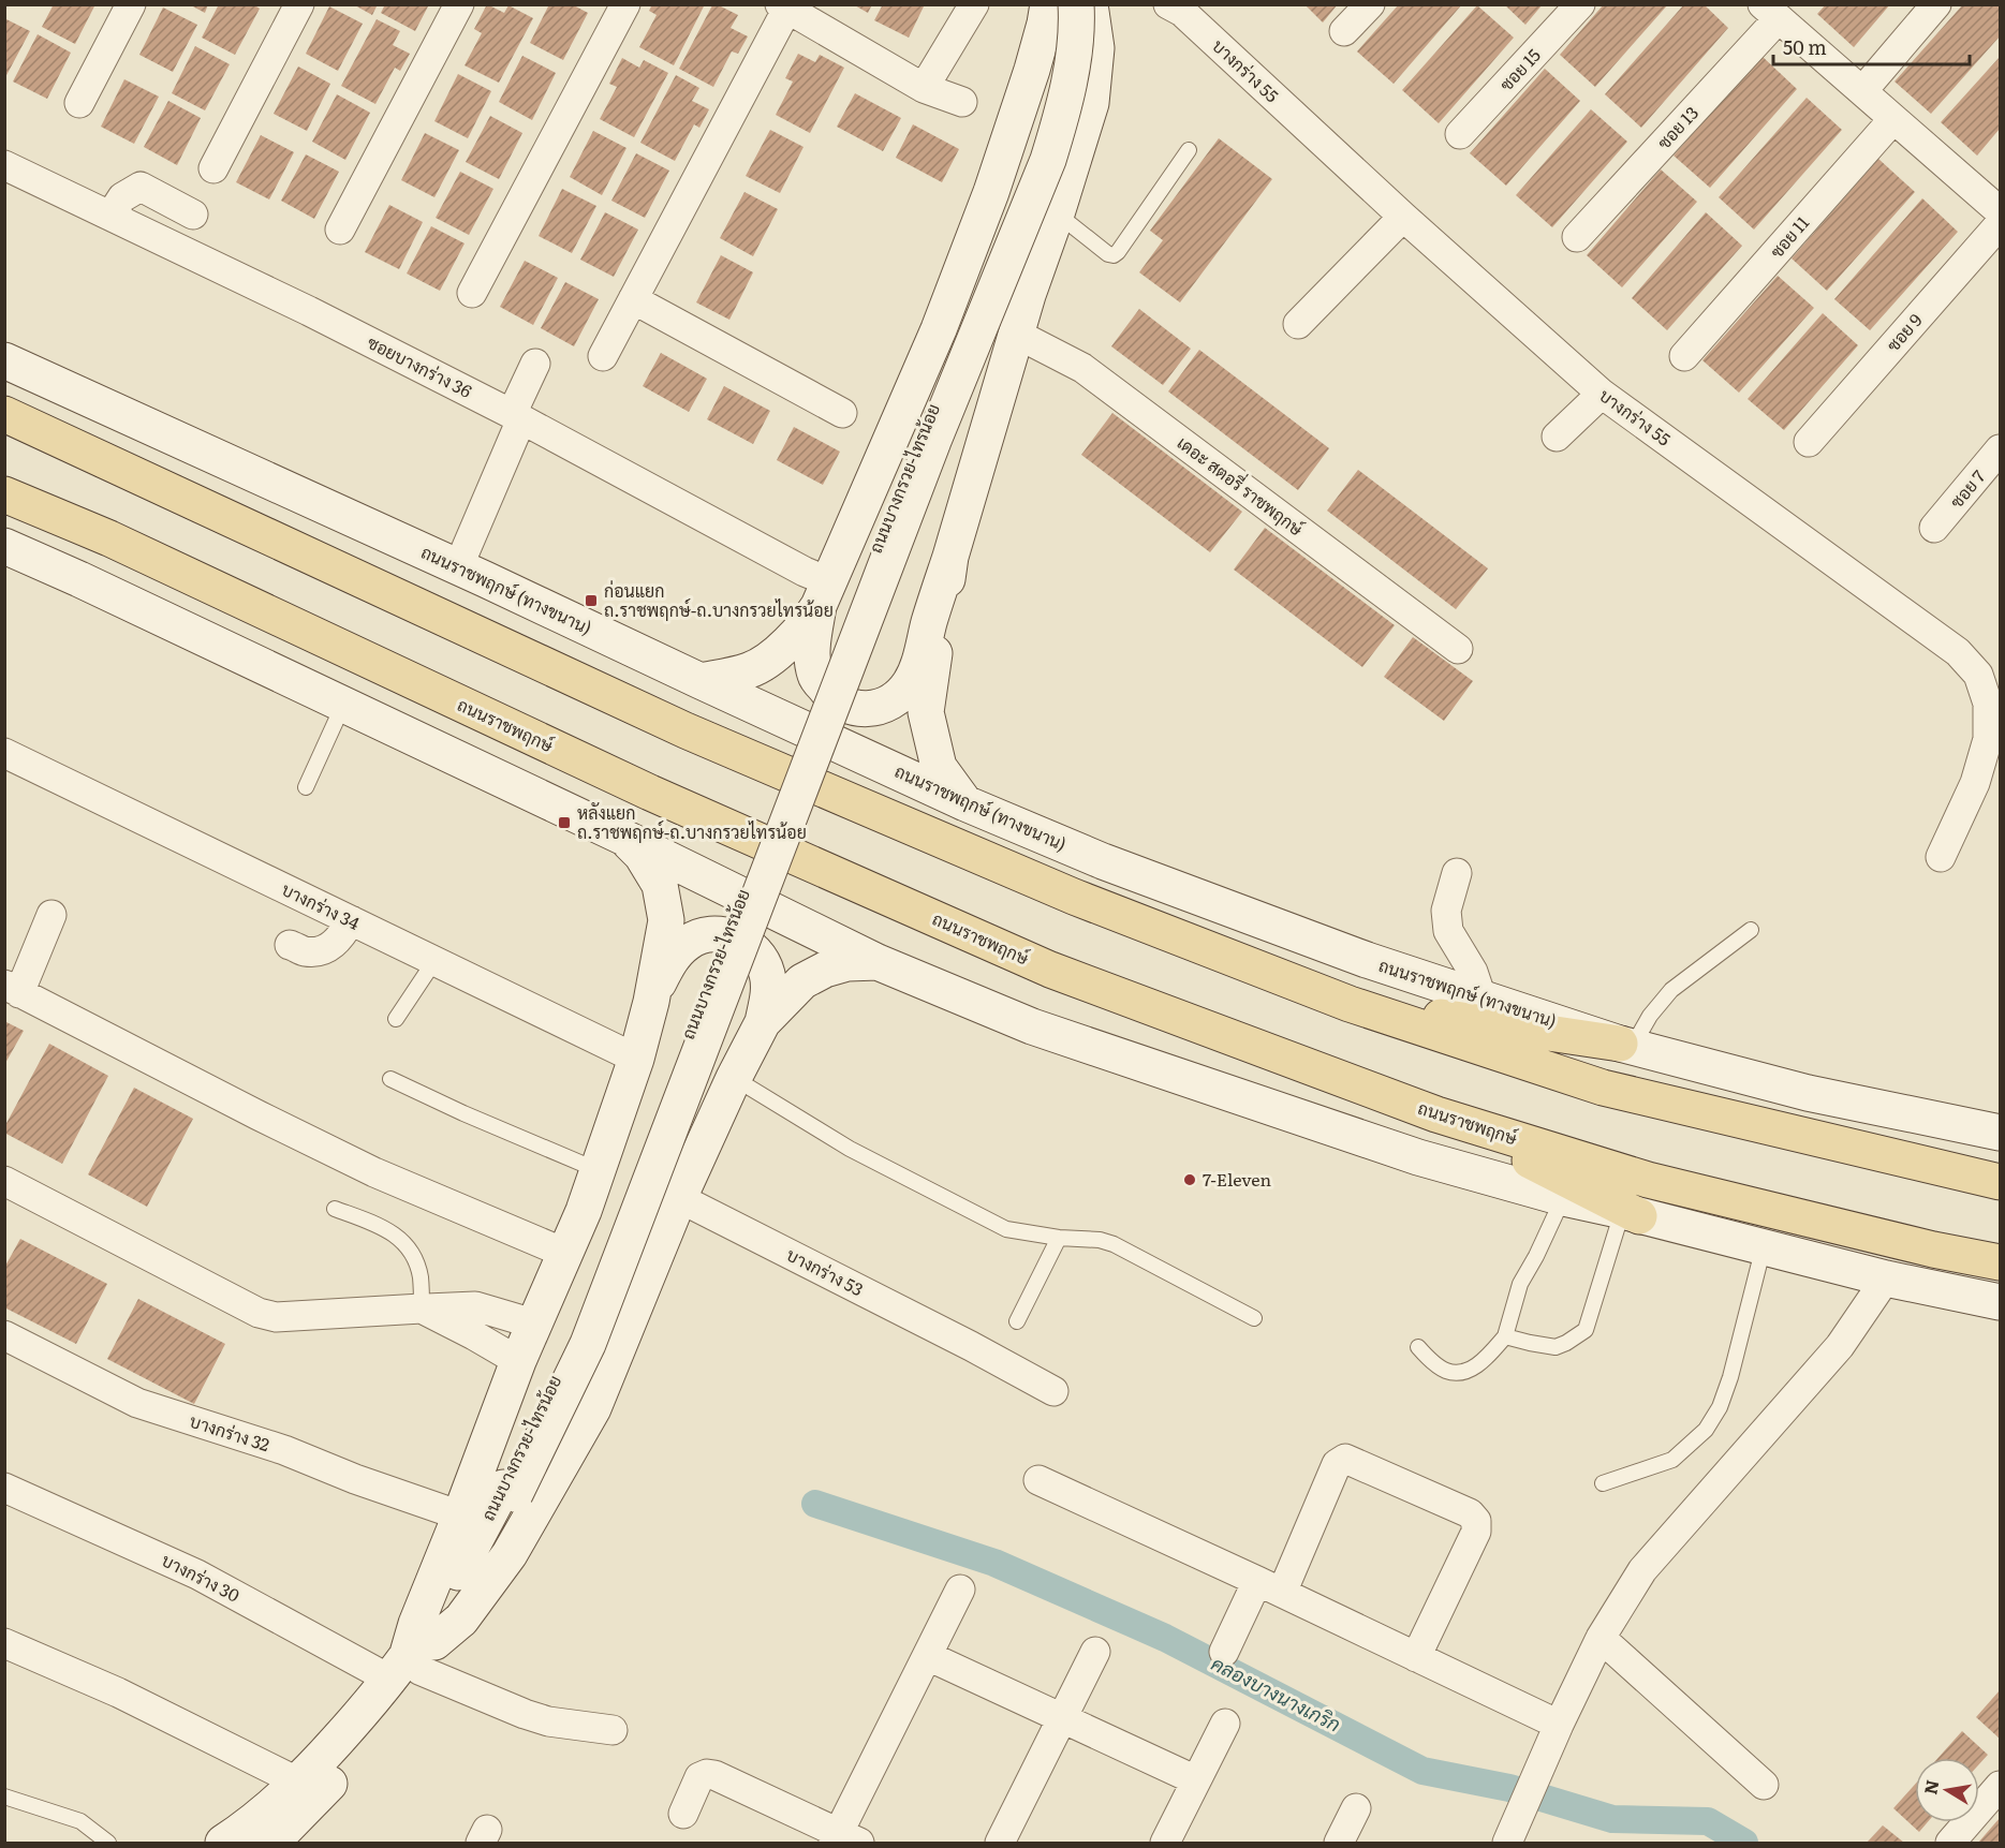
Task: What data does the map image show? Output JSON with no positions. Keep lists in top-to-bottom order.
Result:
{
  "streets": {
    "main road": ["ถนนบางกรวย-ไทรน้อย", "ถนนราชพฤกษ์ (ทางขนาน)", "ถนนราชพฤกษ์"],
    "street": [
      "ซอย 15",
      "บางกร่าง 55",
      "ซอย 13",
      "ซอย 11",
      "ซอย 9",
      "ซอยบางกร่าง 36",
      "เดอะ สตอรี่ ราชพฤกษ์",
      "ซอย 7",
      "บางกร่าง 34",
      "บางกร่าง 53",
      "บางกร่าง 32",
      "บางกร่าง 30"
    ]
  },
  "crossings": [
    ["ถนนบางกรวย-ไทรน้อย", "บางกร่าง 30"]
  ],
  "water": ["คลองบางนางเกริก"],
  "places": {
    "transit": ["ก่อนแยก ถ.ราชพฤกษ์-ถ.บางกรวยไทรน้อย", "หลังแยก ถ.ราชพฤกษ์-ถ.บางกรวยไทรน้อย"],
    "other": ["7-Eleven"]
  },
  "scale_bar": "50 m",
  "north": "left"
}
